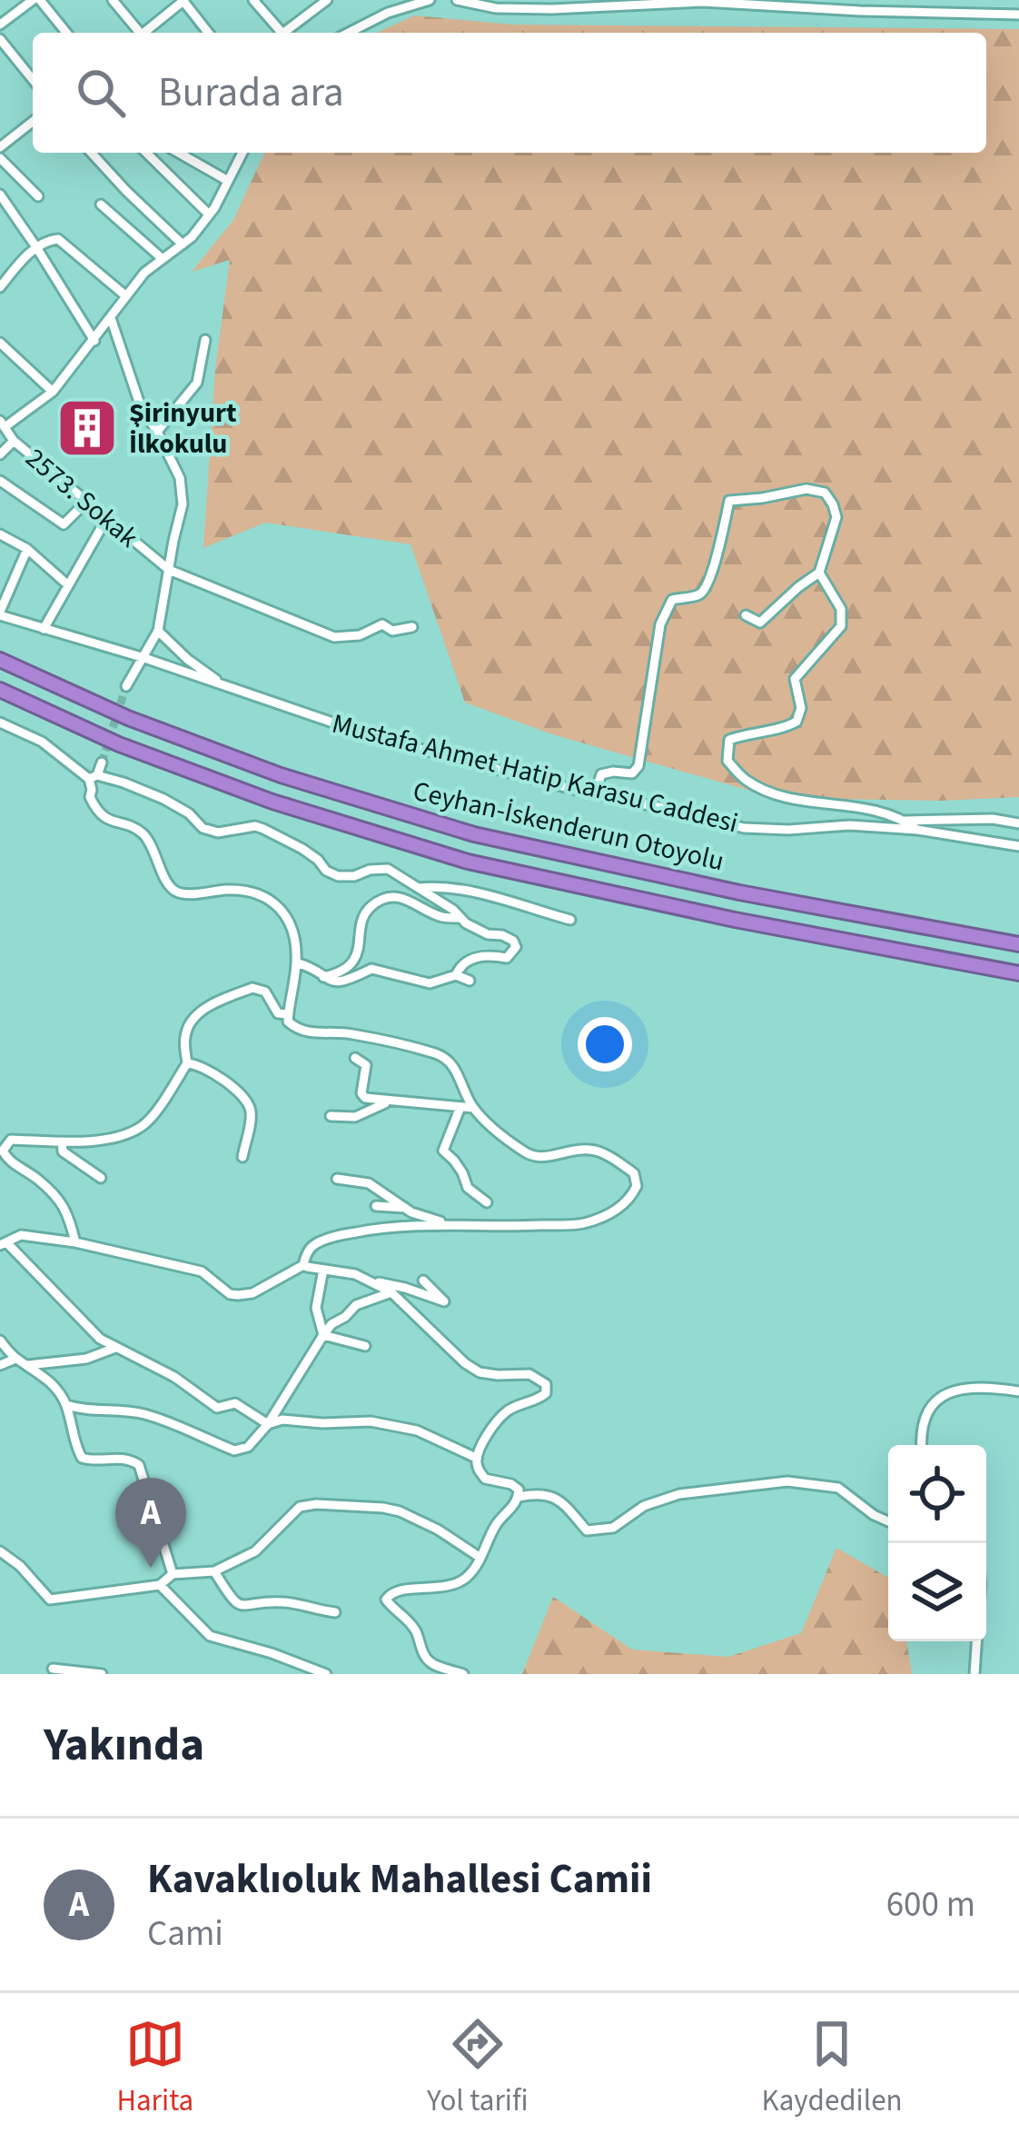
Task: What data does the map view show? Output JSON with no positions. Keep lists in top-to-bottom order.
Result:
{
  "streets": {
    "highway": ["Ceyhan-İskenderun Otoyolu"],
    "street": ["2573. Sokak", "Mustafa Ahmet Hatip Karasu Caddesi"]
  },
  "places": {
    "building": ["Şirinyurt İlkokulu"]
  },
  "page": {
    "search": "Burada ara",
    "pins": "A",
    "heading": "Yakında",
    "list": [
      {
        "mark": "A",
        "name": "Kavaklıoluk Mahallesi Camii",
        "note": "Cami",
        "value": "600 m"
      }
    ],
    "nav": ["Harita", "Yol tarifi", "Kaydedilen"]
  }
}
